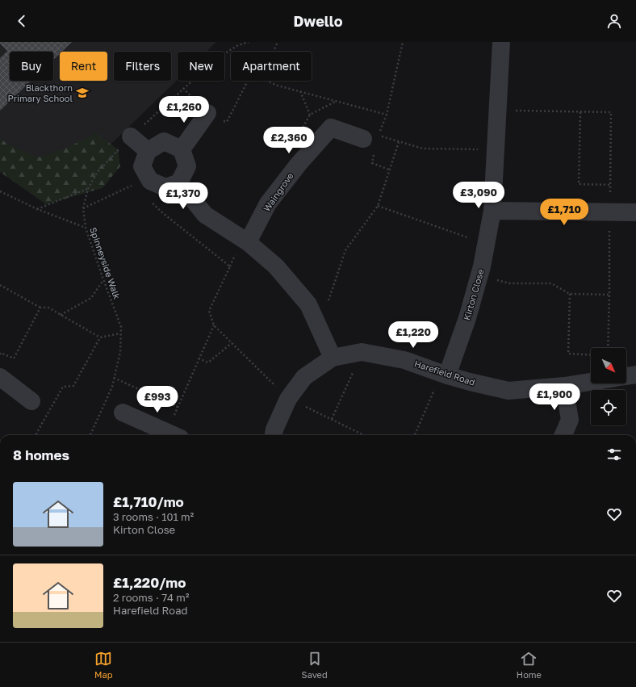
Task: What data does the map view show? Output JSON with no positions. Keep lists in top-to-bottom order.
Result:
{
  "streets": {
    "street": ["Waingrove", "Kirton Close", "Harefield Road"],
    "path": ["Spinneyside Walk"]
  },
  "crossings": [
    ["Kirton Close", "Harefield Road"]
  ],
  "places": {
    "school or university": ["Blackthorn Primary School"]
  },
  "north": "bottom right",
  "page": {
    "header": "Dwello",
    "chip": [
      "Buy",
      "Rent",
      "Filters",
      "New",
      "Apartment"
    ],
    "price": [
      "£1,260",
      "£2,360",
      "£3,090",
      "£1,370",
      "£1,710",
      "£1,220",
      "£1,900",
      "£993"
    ],
    "heading": "8 homes",
    "list": [
      {
        "name": "£1,710/mo",
        "note": "3 rooms · 101 m² · Kirton Close"
      },
      {
        "name": "£1,220/mo",
        "note": "2 rooms · 74 m² · Harefield Road"
      }
    ],
    "tabs": ["Map", "Saved", "Home"]
  }
}
